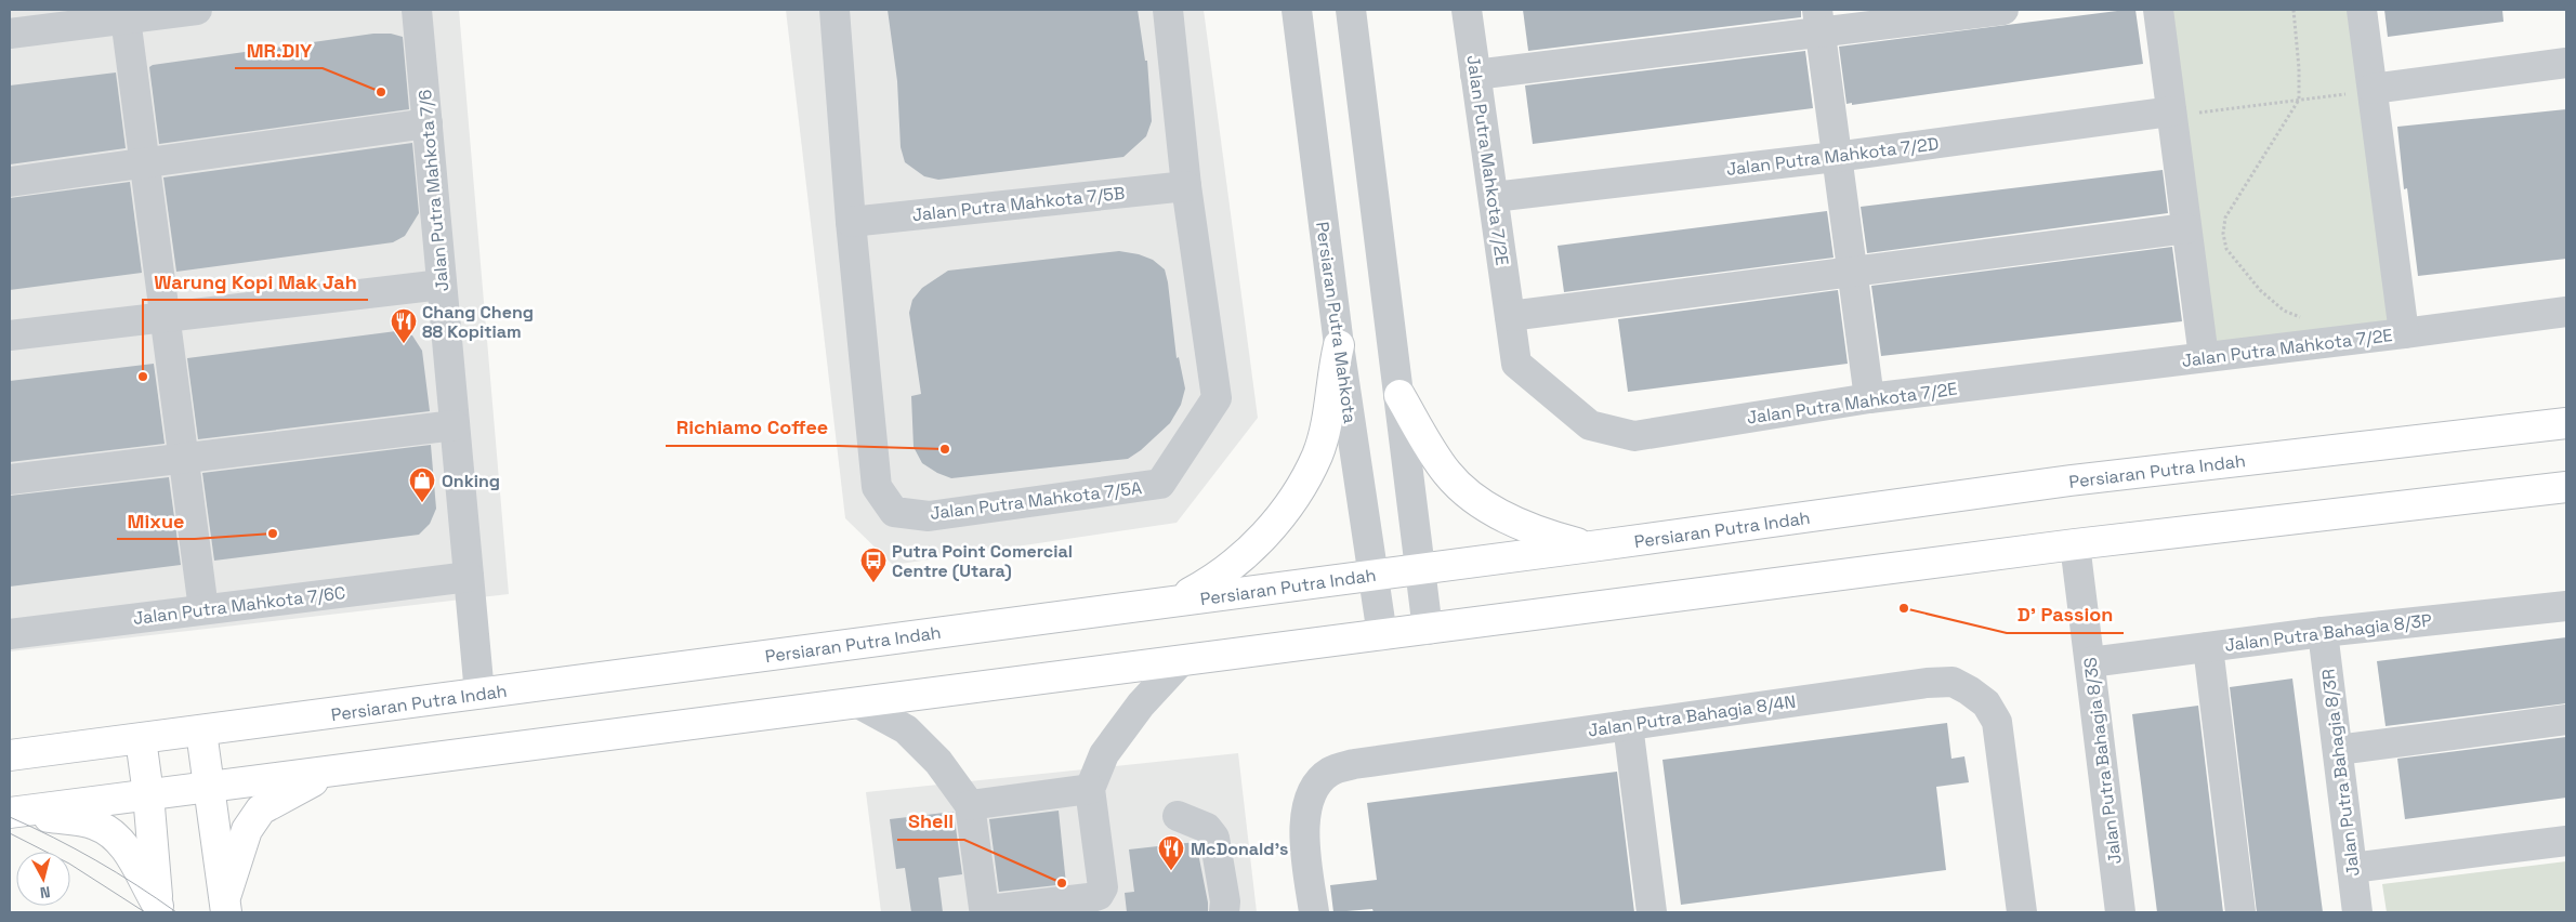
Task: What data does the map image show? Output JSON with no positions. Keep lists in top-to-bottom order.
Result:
{
  "streets": {
    "main road": ["Persiaran Putra Indah"],
    "street": [
      "Jalan Putra Mahkota 7/2D",
      "Jalan Putra Mahkota 7/2E",
      "Jalan Putra Mahkota 7/6",
      "Jalan Putra Mahkota 7/5B",
      "Persiaran Putra Mahkota",
      "Jalan Putra Mahkota 7/5A",
      "Jalan Putra Mahkota 7/6C",
      "Jalan Putra Bahagia 8/3P",
      "Jalan Putra Bahagia 8/4N",
      "Jalan Putra Bahagia 8/3S",
      "Jalan Putra Bahagia 8/3R"
    ]
  },
  "crossings": [
    ["Jalan Putra Mahkota 7/2D", "Jalan Putra Mahkota 7/2E"],
    ["Jalan Putra Mahkota 7/6", "Persiaran Putra Indah"],
    ["Jalan Putra Mahkota 7/6", "Jalan Putra Mahkota 7/6C"],
    ["Jalan Putra Mahkota 7/5B", "Jalan Putra Mahkota 7/5A"],
    ["Persiaran Putra Mahkota", "Persiaran Putra Indah"],
    ["Jalan Putra Bahagia 8/3P", "Jalan Putra Bahagia 8/3S"],
    ["Jalan Putra Bahagia 8/3P", "Jalan Putra Bahagia 8/3R"]
  ],
  "places": {
    "other": [
      "MR.DIY",
      "Warung Kopi Mak Jah",
      "Richiamo Coffee",
      "Mixue",
      "D' Passion",
      "Shell"
    ],
    "restaurant": ["Chang Cheng 88 Kopitiam", "McDonald's"],
    "shop": ["Onking"],
    "bus stop": ["Putra Point Comercial Centre (Utara)"]
  },
  "north": "bottom"
}
